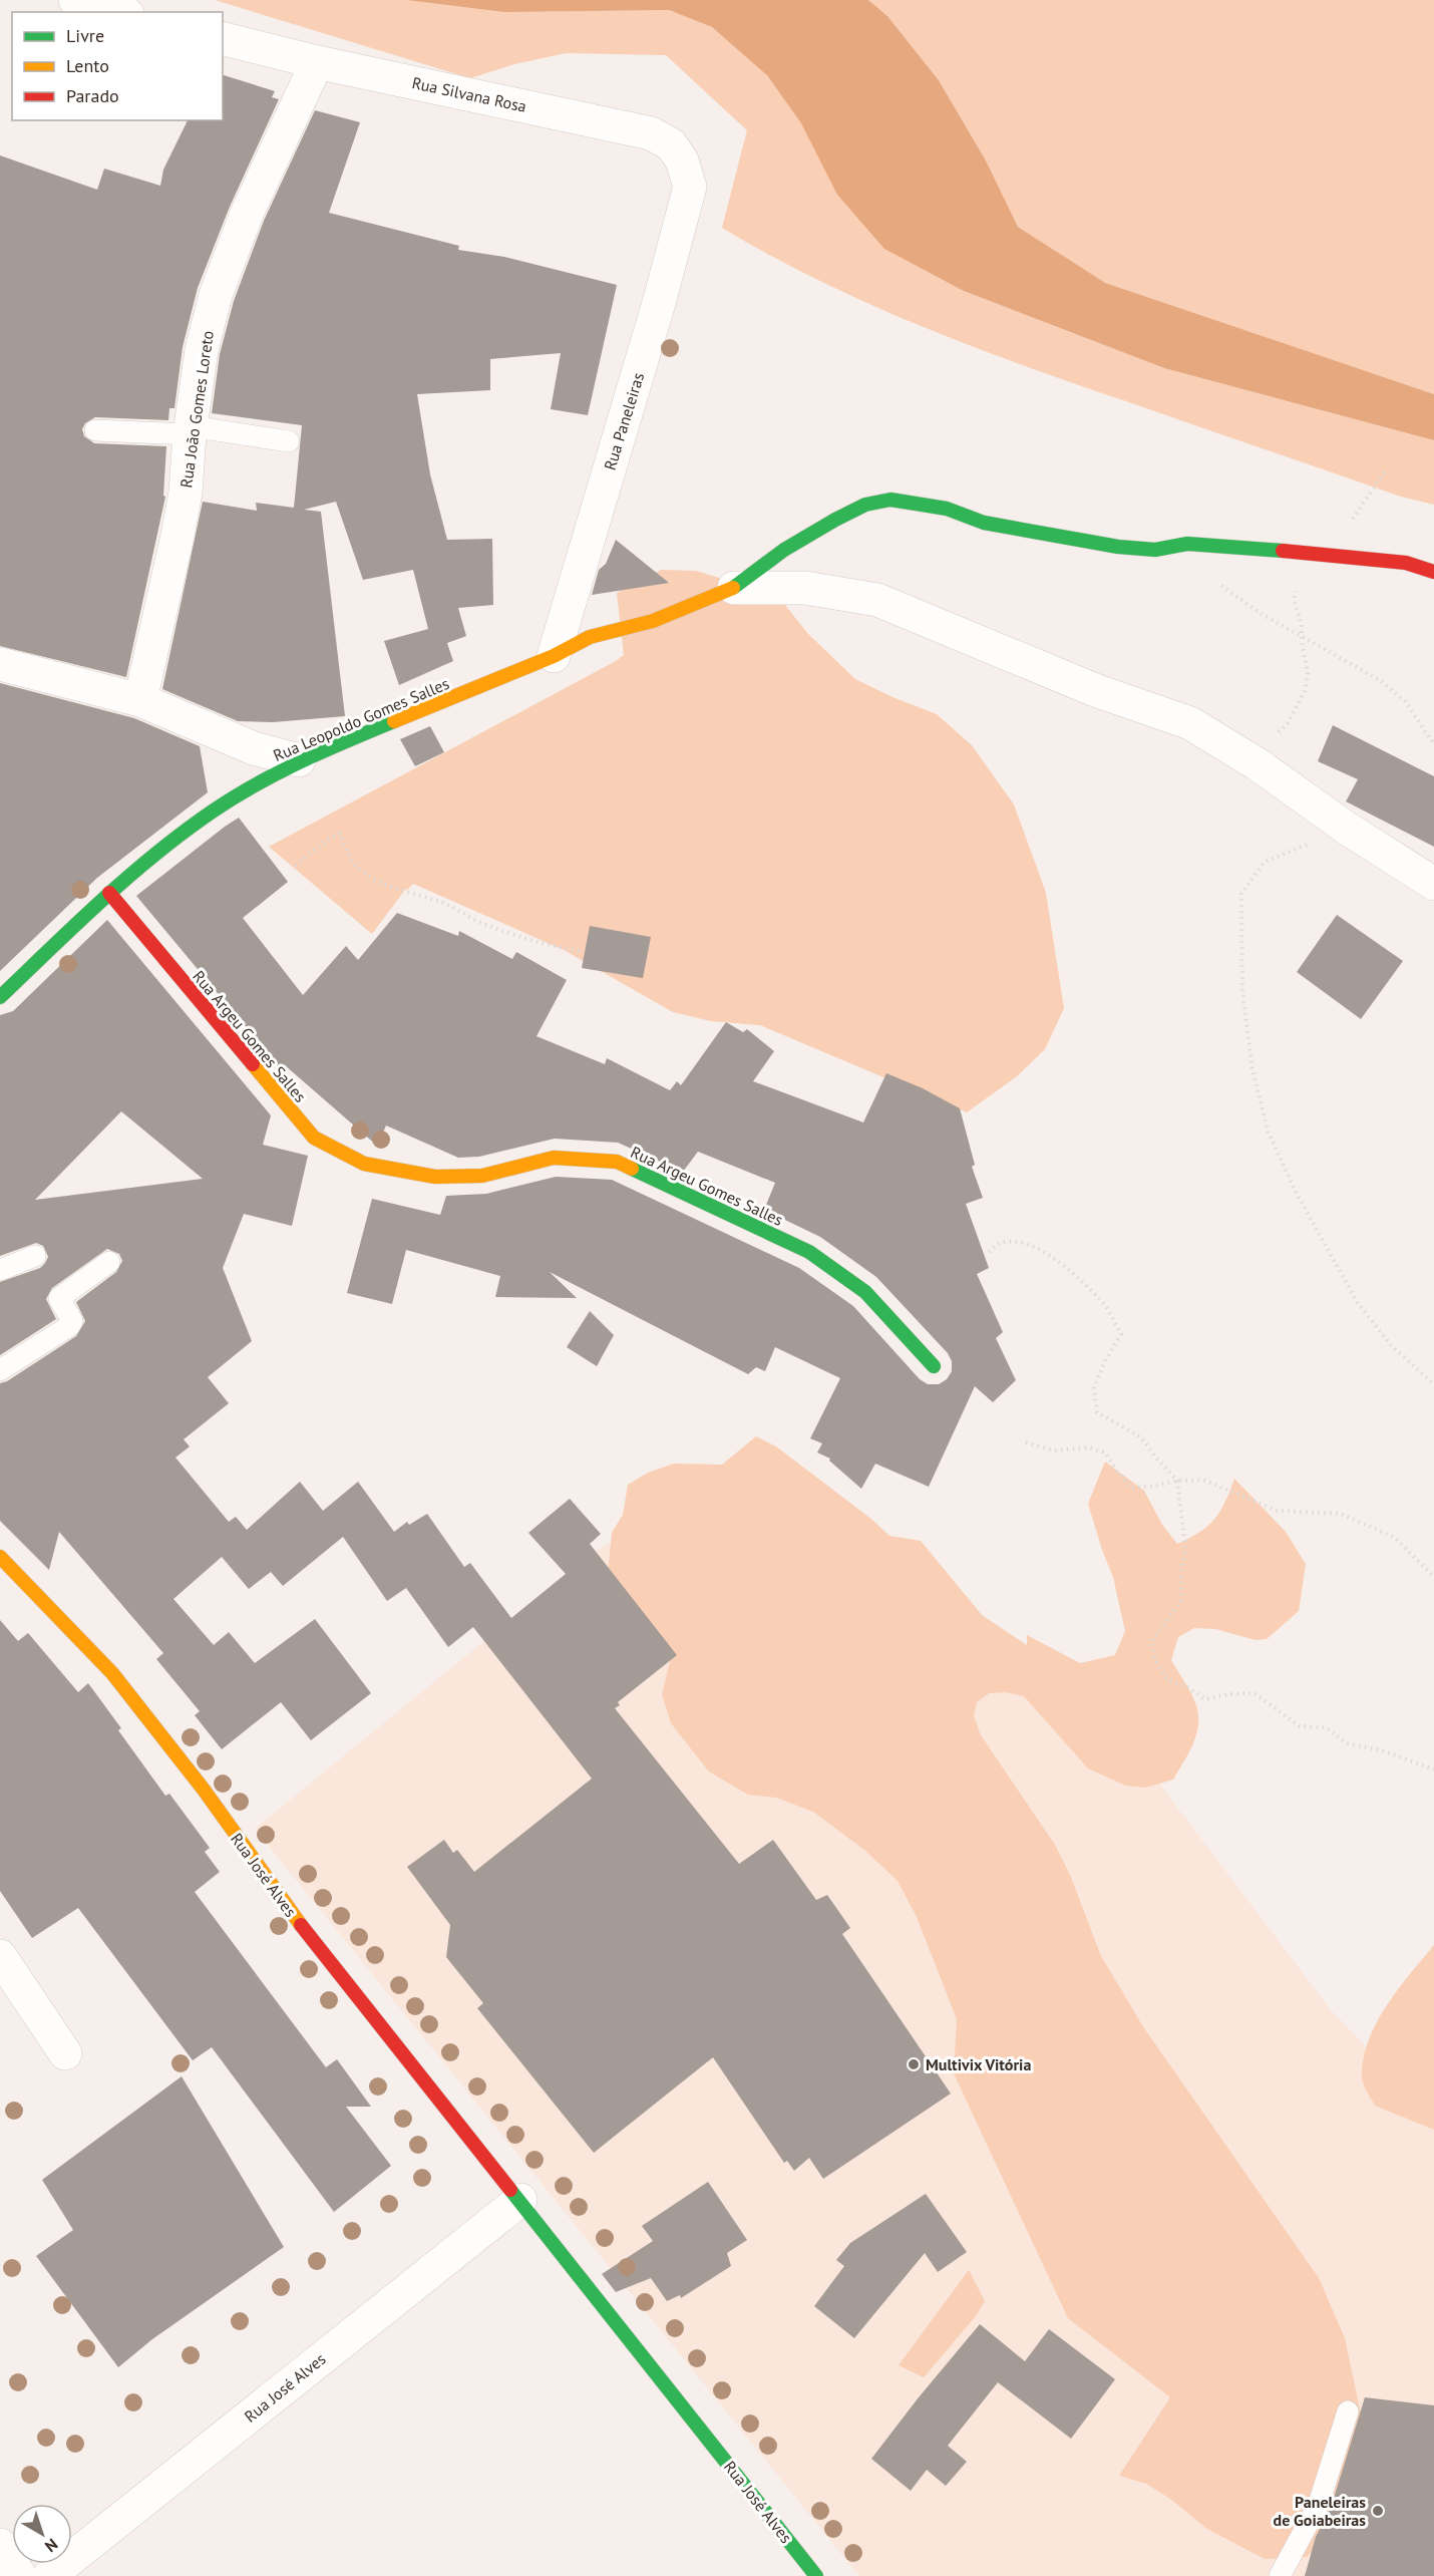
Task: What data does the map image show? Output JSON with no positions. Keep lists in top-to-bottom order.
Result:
{
  "streets": {
    "street": [
      "Rua Silvana Rosa",
      "Rua João Gomes Loreto",
      "Rua Paneleiras",
      "Rua Leopoldo Gomes Salles",
      "Rua Argeu Gomes Salles",
      "Rua José Alves"
    ]
  },
  "crossings": [
    ["Rua Silvana Rosa", "Rua João Gomes Loreto"],
    ["Rua Silvana Rosa", "Rua Paneleiras"],
    ["Rua Paneleiras", "Rua Leopoldo Gomes Salles"],
    ["Rua Leopoldo Gomes Salles", "Rua Argeu Gomes Salles"]
  ],
  "places": ["Multivix Vitória", "Paneleiras de Goiabeiras"],
  "legend": ["Livre", "Lento", "Parado"],
  "north": "bottom right"
}
